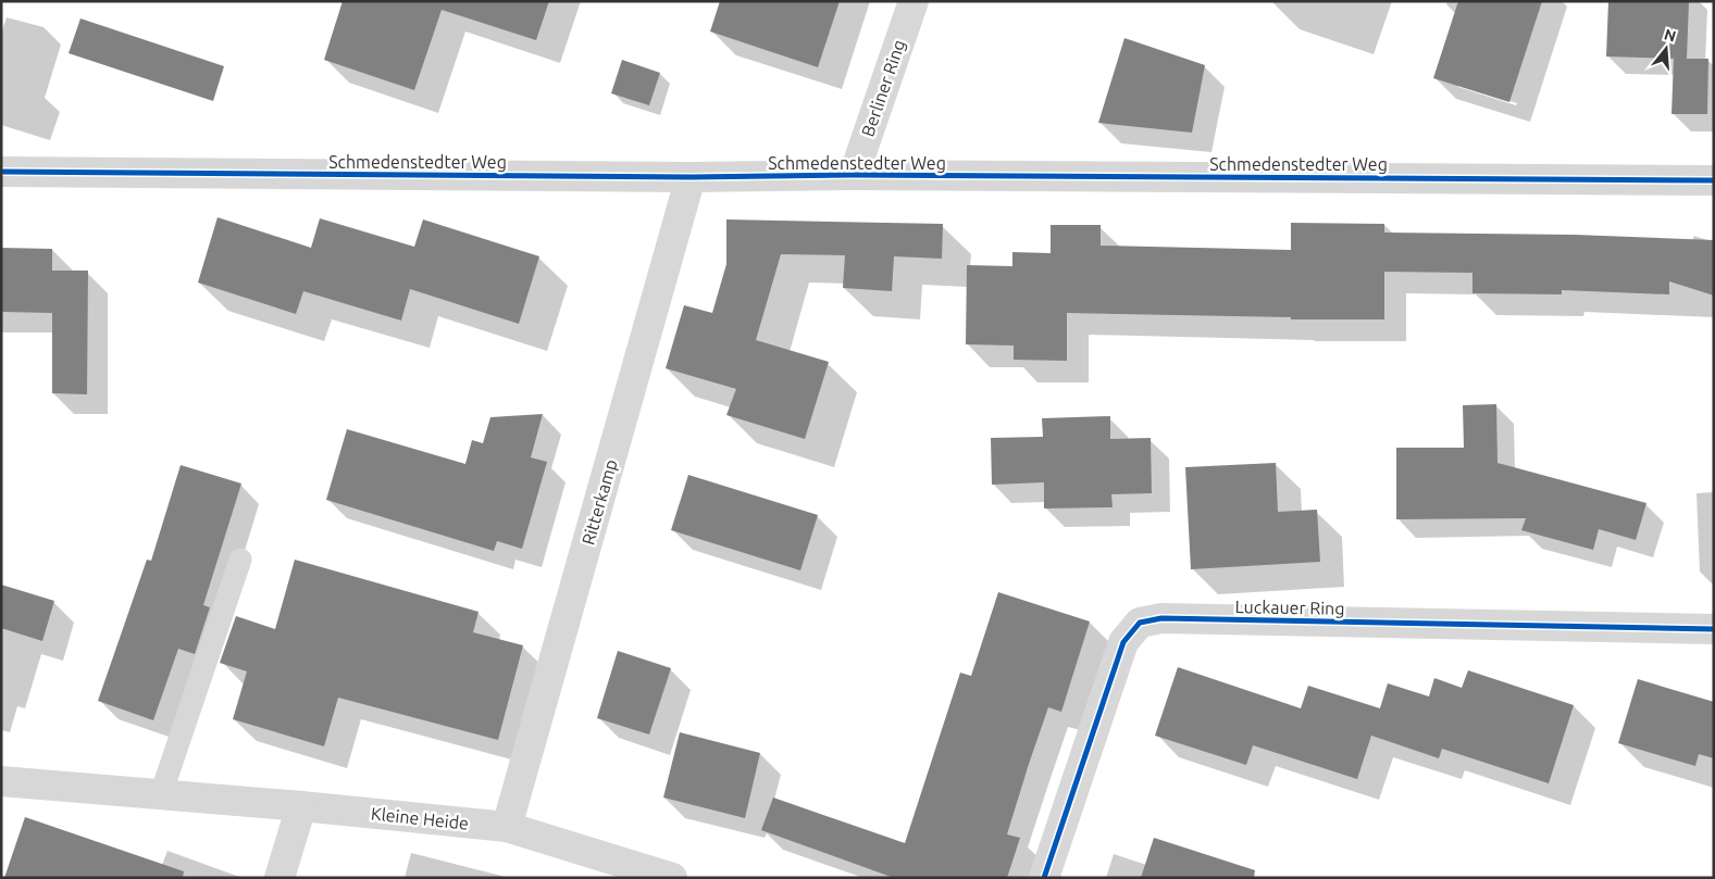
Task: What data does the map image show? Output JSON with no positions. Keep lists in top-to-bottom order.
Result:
{
  "streets": {
    "street": [
      "Berliner Ring",
      "Schmedenstedter Weg",
      "Ritterkamp",
      "Luckauer Ring",
      "Kleine Heide"
    ]
  },
  "crossings": [
    ["Berliner Ring", "Schmedenstedter Weg"],
    ["Schmedenstedter Weg", "Ritterkamp"],
    ["Ritterkamp", "Kleine Heide"]
  ],
  "north": "top"
}
